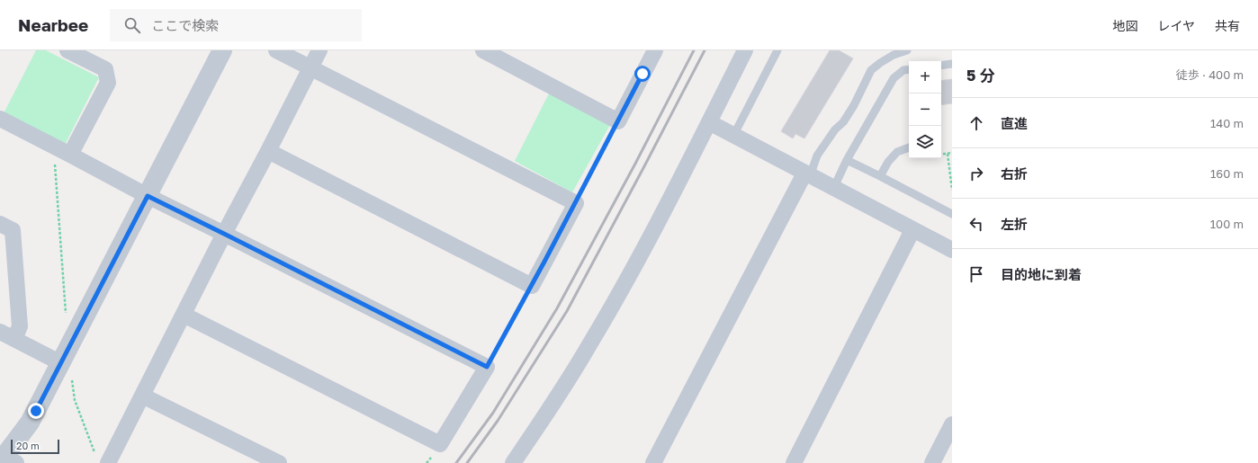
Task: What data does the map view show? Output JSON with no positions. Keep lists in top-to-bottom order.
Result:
{
  "scale_bar": "20 m",
  "page": {
    "header": "Nearbee",
    "search": "ここで検索",
    "nav": ["地図", "レイヤ", "共有"],
    "heading": ["5 分", "徒歩 · 400 m"],
    "map_buttons": ["+", "−"],
    "list": [
      ["直進", "140 m"],
      ["右折", "160 m"],
      ["左折", "100 m"],
      "目的地に到着"
    ],
    "scale": "20 m"
  }
}
